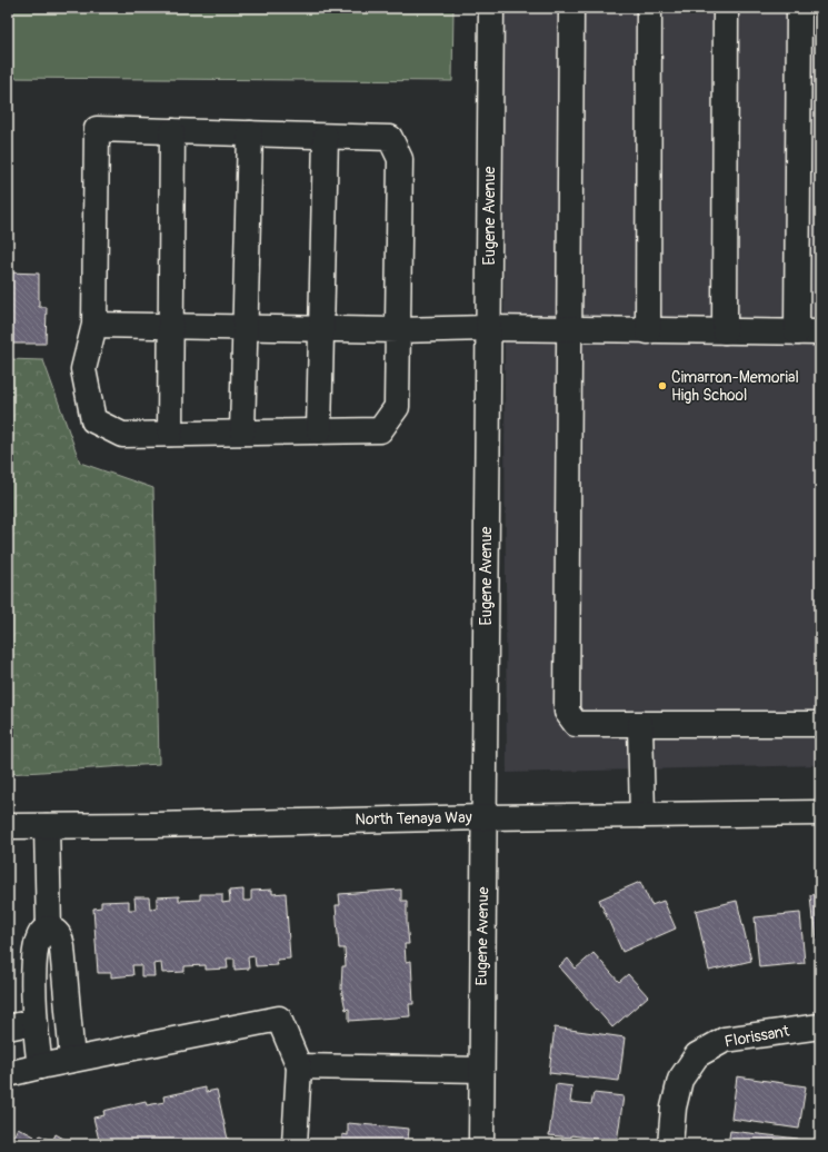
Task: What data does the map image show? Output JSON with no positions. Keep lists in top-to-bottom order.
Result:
{
  "streets": {
    "street": ["Eugene Avenue", "North Tenaya Way", "Florissant"]
  },
  "crossings": [
    ["Eugene Avenue", "North Tenaya Way"]
  ],
  "places": ["Cimarron-Memorial High School"]
}
